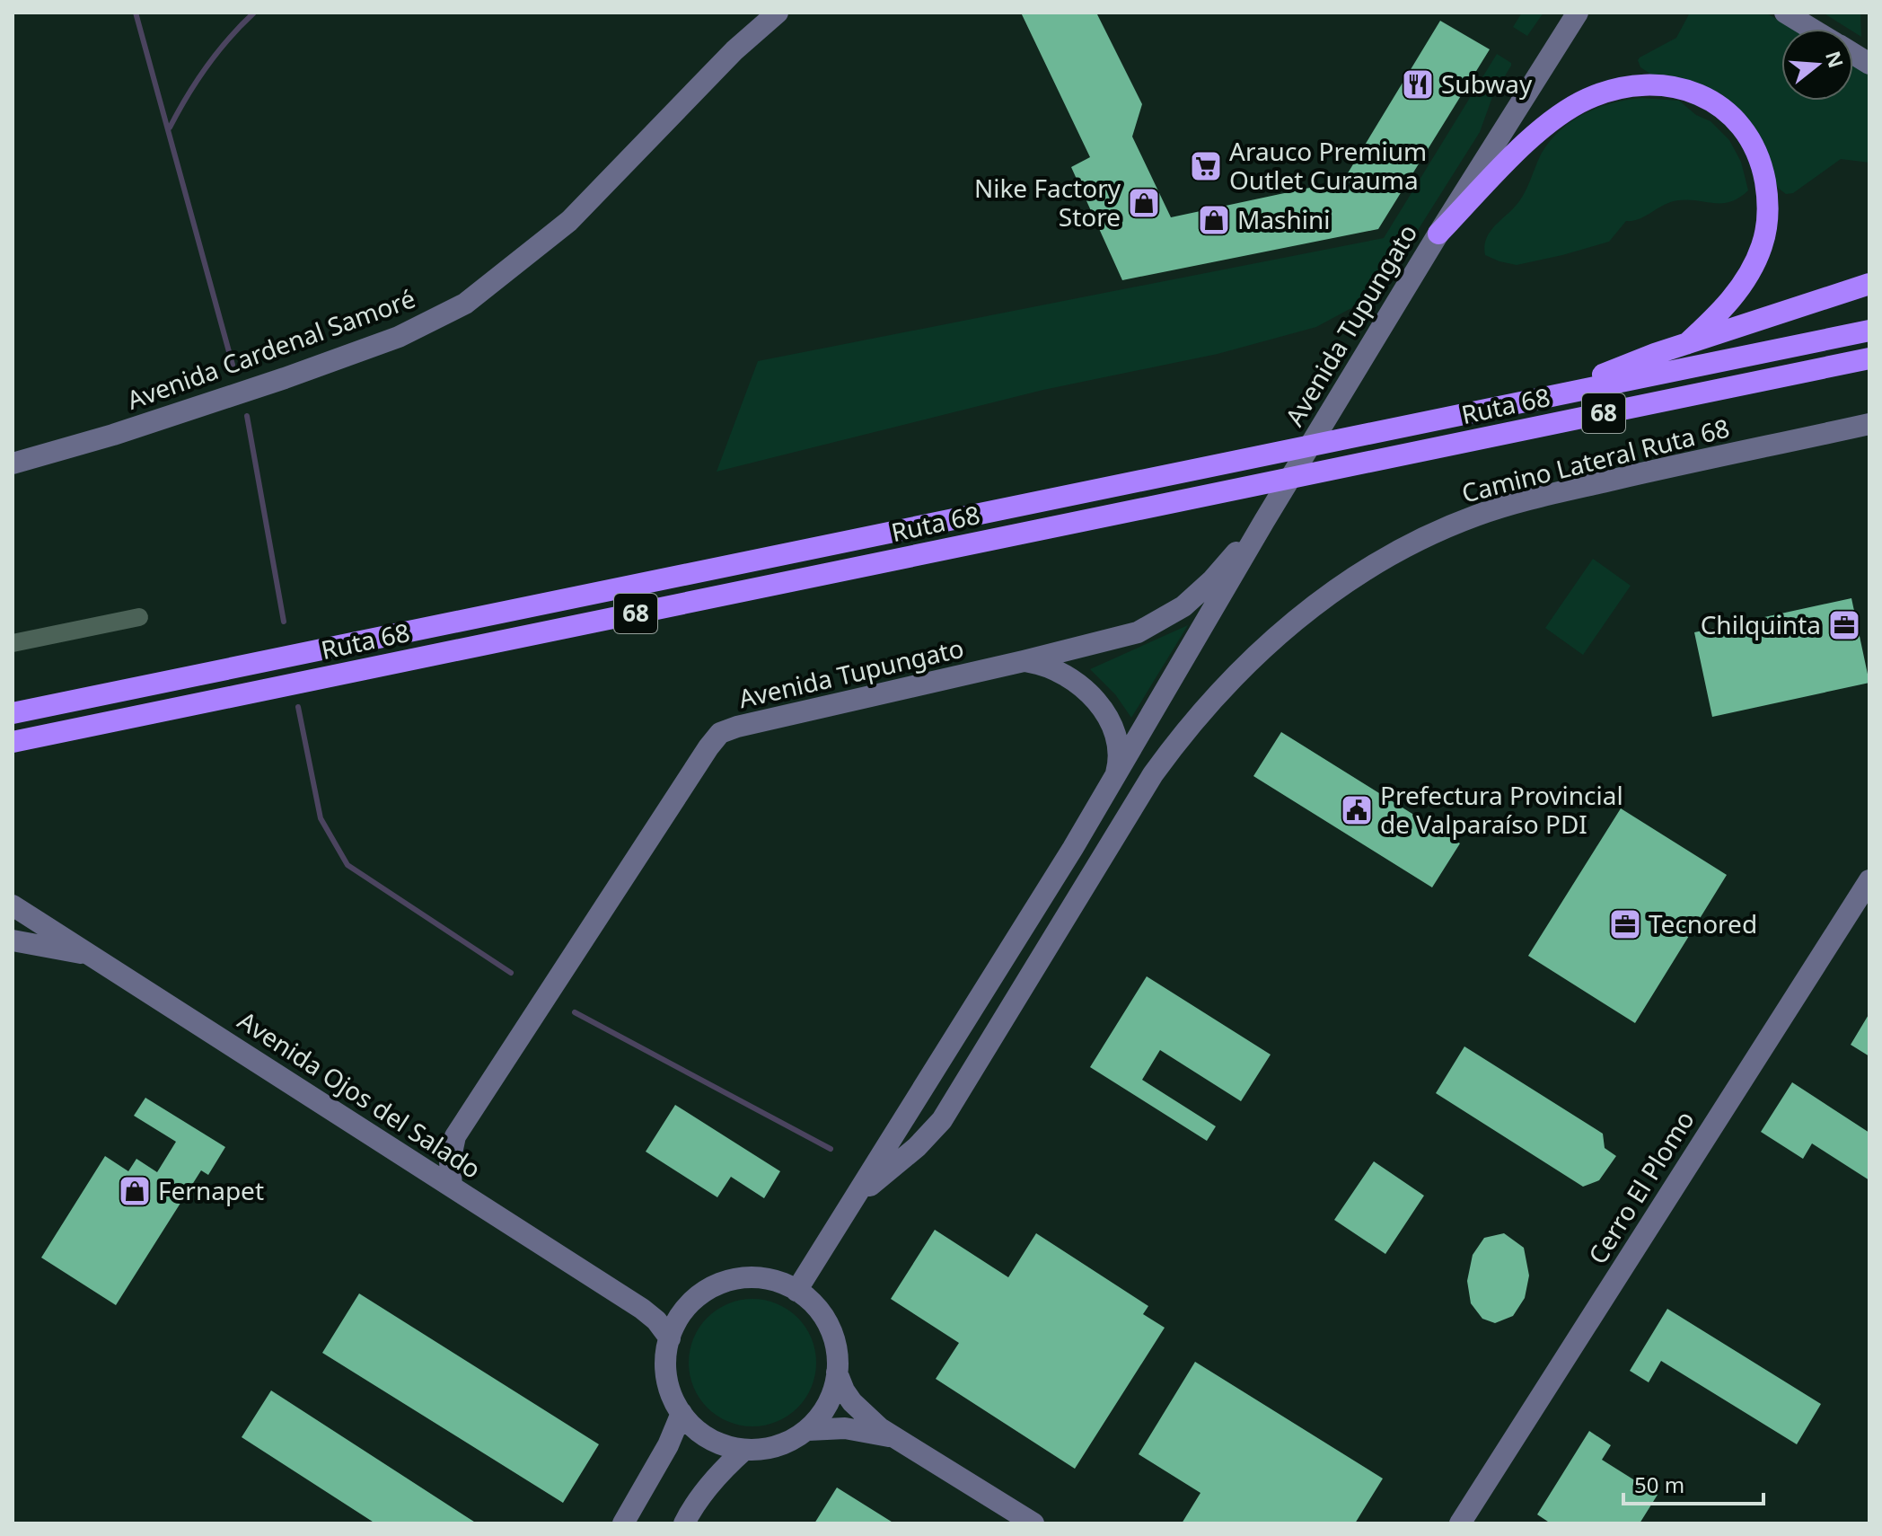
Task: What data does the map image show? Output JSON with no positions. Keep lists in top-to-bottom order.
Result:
{
  "streets": {
    "highway": ["Ruta 68", "68"],
    "main road": [
      "Avenida Tupungato",
      "Avenida Cardenal Samoré",
      "Camino Lateral Ruta 68",
      "Avenida Ojos del Salado",
      "Cerro El Plomo"
    ]
  },
  "crossings": [
    ["Avenida Tupungato", "Camino Lateral Ruta 68"],
    ["Avenida Tupungato", "Avenida Ojos del Salado"]
  ],
  "places": {
    "restaurant": ["Subway"],
    "supermarket": ["Arauco Premium Outlet Curauma"],
    "shop": ["Nike Factory Store", "Mashini", "Fernapet"],
    "office": ["Chilquinta", "Tecnored"],
    "public building": ["Prefectura Provincial de Valparaíso PDI"]
  },
  "scale_bar": "50 m",
  "north": "right"
}
